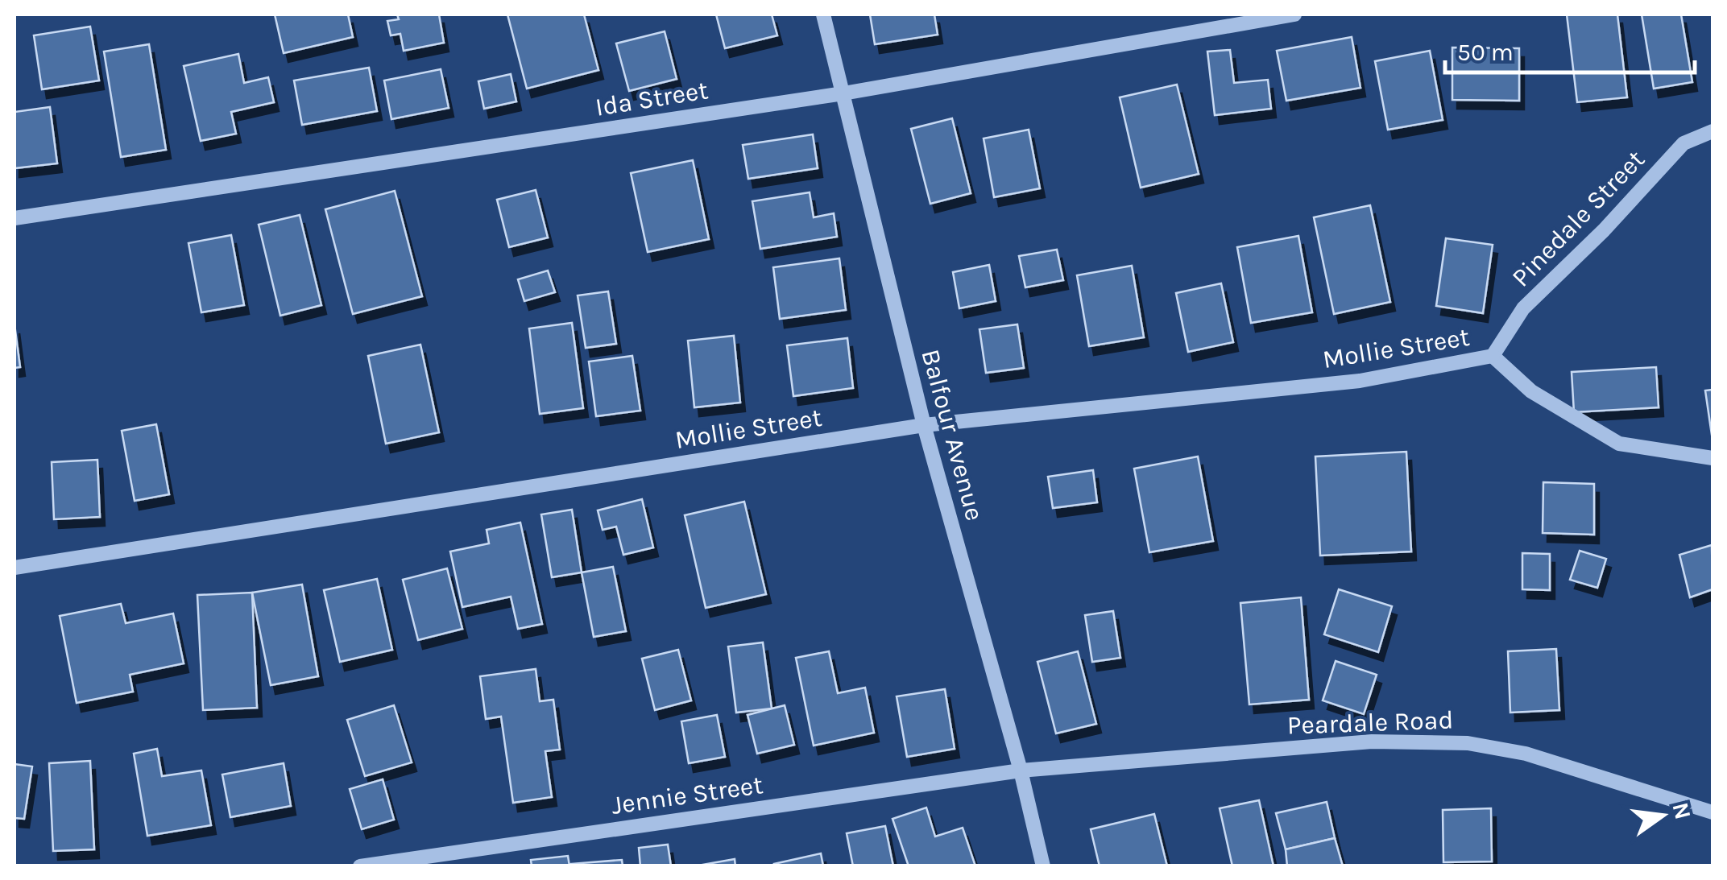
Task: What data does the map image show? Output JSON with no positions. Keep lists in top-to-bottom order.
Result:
{
  "streets": {
    "street": [
      "Ida Street",
      "Pinedale Street",
      "Mollie Street",
      "Balfour Avenue",
      "Peardale Road",
      "Jennie Street"
    ]
  },
  "crossings": [
    ["Ida Street", "Balfour Avenue"],
    ["Pinedale Street", "Mollie Street"],
    ["Mollie Street", "Balfour Avenue"],
    ["Balfour Avenue", "Peardale Road"],
    ["Balfour Avenue", "Jennie Street"],
    ["Peardale Road", "Jennie Street"]
  ],
  "scale_bar": "50 m",
  "north": "right"
}
